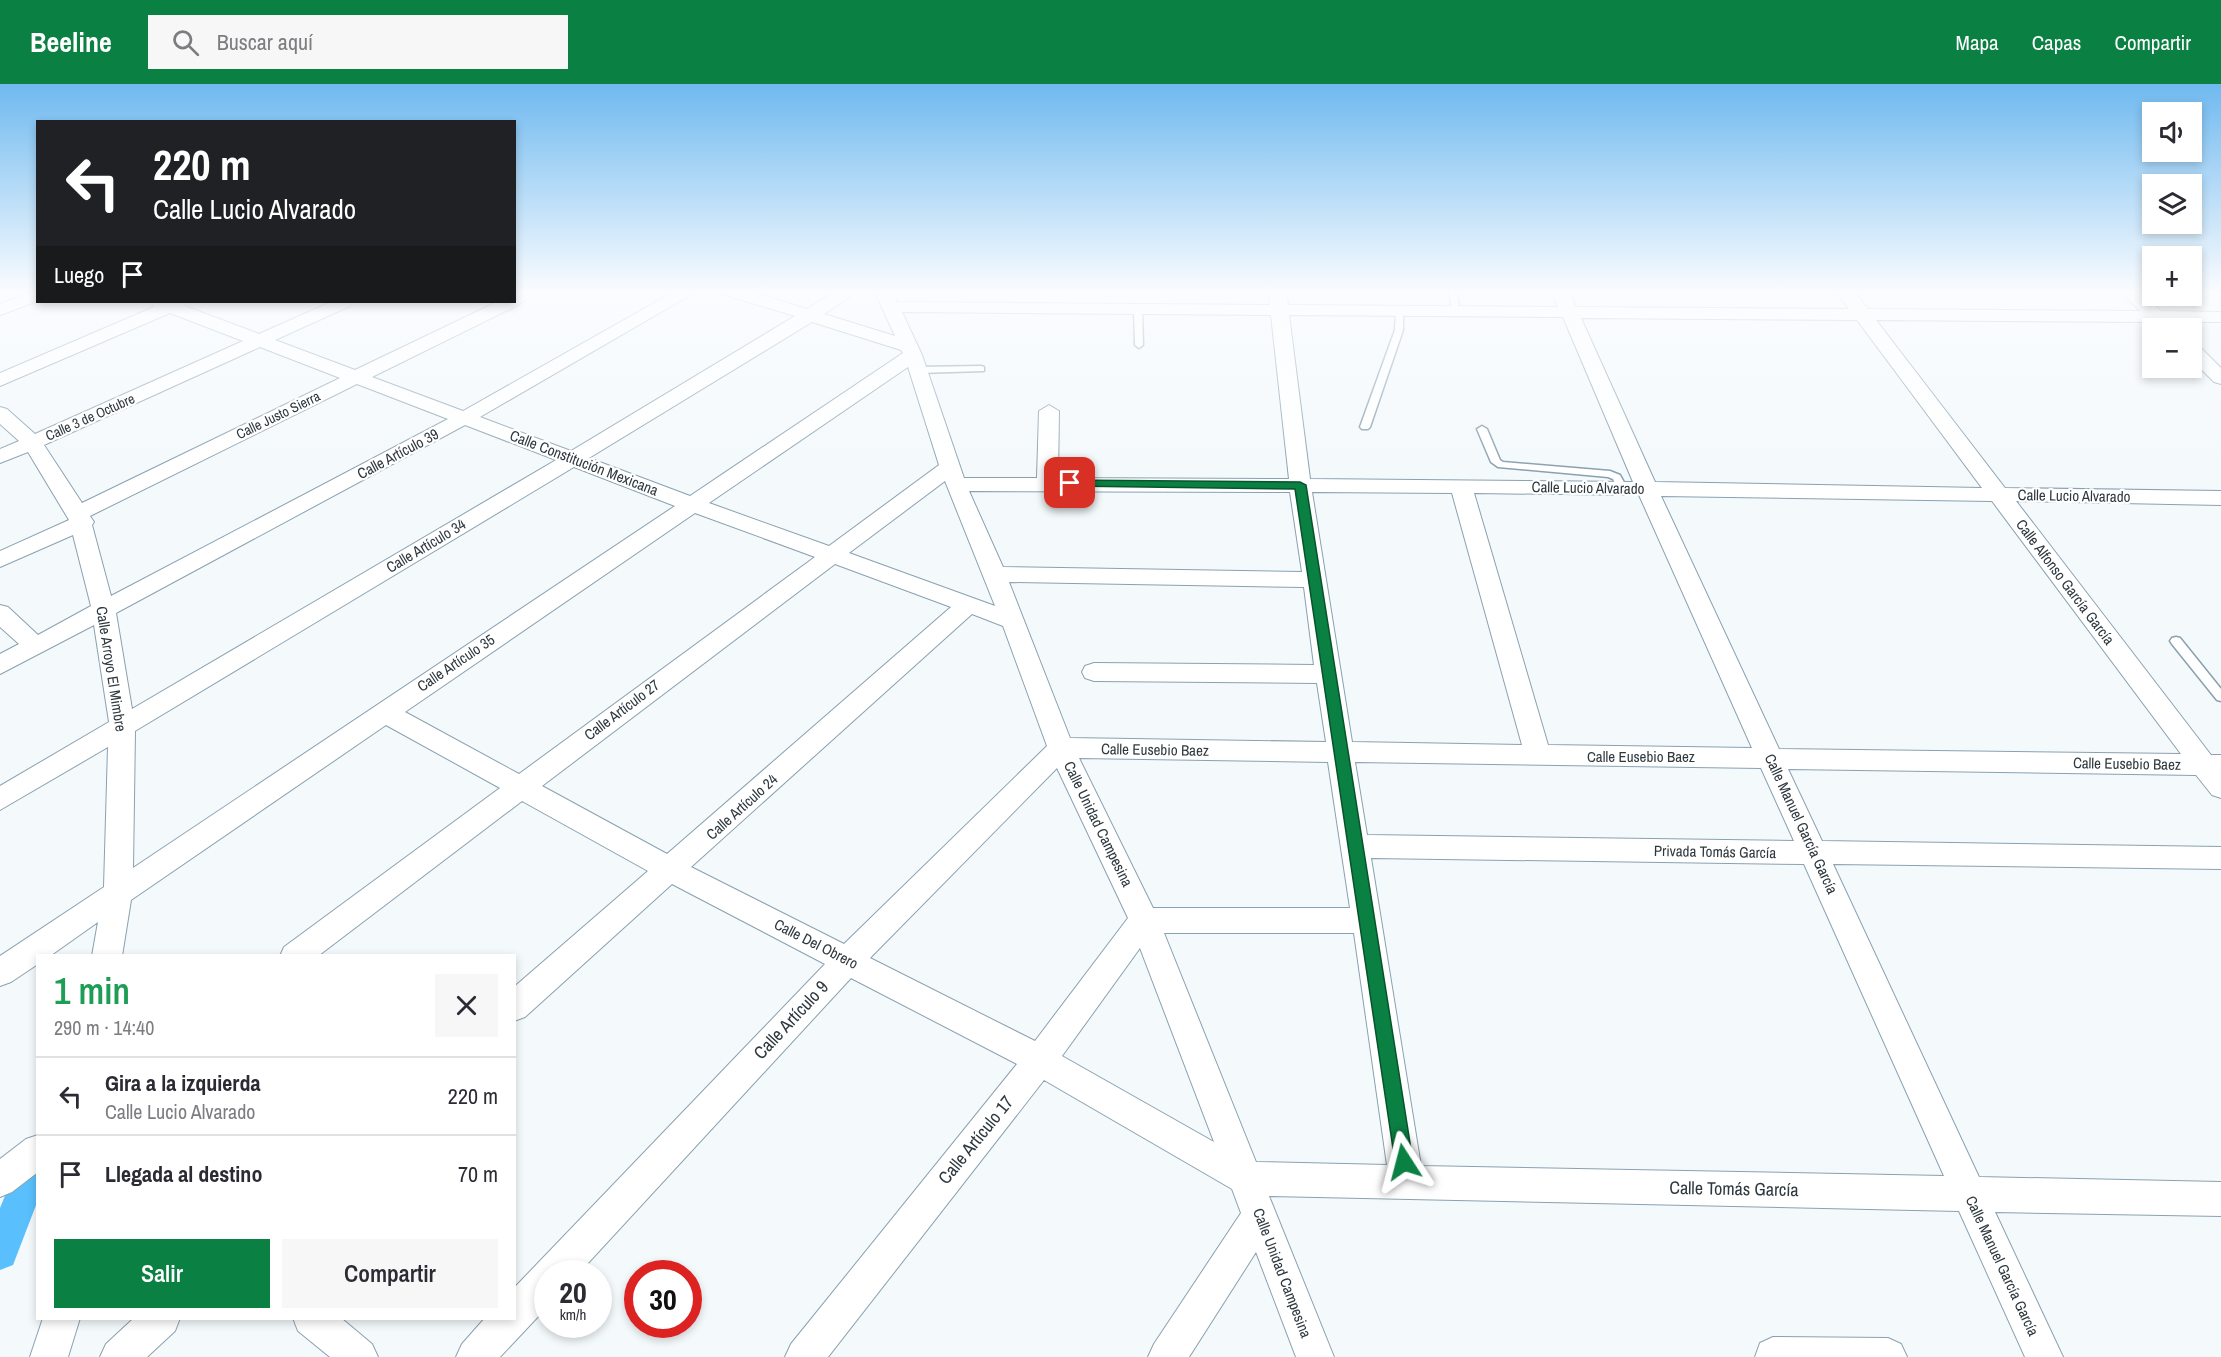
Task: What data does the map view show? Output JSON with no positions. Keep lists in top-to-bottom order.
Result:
{
  "streets": {
    "street": [
      "Calle Justo Sierra",
      "Calle 3 de Octubre",
      "Calle Artículo 39",
      "Calle Constitución Mexicana",
      "Calle Lucio Alvarado",
      "Calle Artículo 34",
      "Calle Alfonso García García",
      "Calle Artículo 35",
      "Calle Arroyo El Mimbre",
      "Calle Artículo 27",
      "Calle Eusebio Baez",
      "Calle Artículo 24",
      "Calle Unidad Campesina",
      "Calle Manuel García García",
      "Privada Tomás García",
      "Calle Del Obrero",
      "Calle Artículo 9",
      "Calle Artículo 17",
      "Calle Tomás García"
    ]
  },
  "crossings": [
    ["Calle Justo Sierra", "Calle Constitución Mexicana"],
    ["Calle Justo Sierra", "Calle Arroyo El Mimbre"],
    ["Calle 3 de Octubre", "Calle Arroyo El Mimbre"],
    ["Calle Artículo 39", "Calle Constitución Mexicana"],
    ["Calle Artículo 39", "Calle Arroyo El Mimbre"],
    ["Calle Constitución Mexicana", "Calle Artículo 34"],
    ["Calle Constitución Mexicana", "Calle Artículo 35"],
    ["Calle Constitución Mexicana", "Calle Artículo 27"],
    ["Calle Constitución Mexicana", "Calle Artículo 24"],
    ["Calle Constitución Mexicana", "Calle Unidad Campesina"],
    ["Calle Lucio Alvarado", "Calle Alfonso García García"],
    ["Calle Lucio Alvarado", "Calle Artículo 27"],
    ["Calle Lucio Alvarado", "Calle Unidad Campesina"],
    ["Calle Lucio Alvarado", "Calle Manuel García García"],
    ["Calle Artículo 34", "Calle Arroyo El Mimbre"],
    ["Calle Alfonso García García", "Calle Eusebio Baez"],
    ["Calle Artículo 35", "Calle Arroyo El Mimbre"],
    ["Calle Artículo 35", "Calle Unidad Campesina"],
    ["Calle Artículo 35", "Calle Del Obrero"],
    ["Calle Artículo 27", "Calle Unidad Campesina"],
    ["Calle Artículo 27", "Calle Del Obrero"],
    ["Calle Eusebio Baez", "Calle Unidad Campesina"],
    ["Calle Eusebio Baez", "Calle Manuel García García"],
    ["Calle Eusebio Baez", "Calle Artículo 9"],
    ["Calle Artículo 24", "Calle Del Obrero"],
    ["Calle Unidad Campesina", "Calle Del Obrero"],
    ["Calle Unidad Campesina", "Calle Artículo 9"],
    ["Calle Unidad Campesina", "Calle Artículo 17"],
    ["Calle Unidad Campesina", "Calle Tomás García"],
    ["Calle Manuel García García", "Privada Tomás García"],
    ["Calle Manuel García García", "Calle Tomás García"],
    ["Calle Del Obrero", "Calle Artículo 9"],
    ["Calle Del Obrero", "Calle Artículo 17"],
    ["Calle Del Obrero", "Calle Tomás García"]
  ],
  "page": {
    "header": "Beeline",
    "search": "Buscar aquí",
    "nav": ["Mapa", "Capas", "Compartir"],
    "map_buttons": ["+", "−"],
    "turn": ["220 m", "Calle Lucio Alvarado"],
    "then": "Luego",
    "heading": ["1 min", "290 m · 14:40"],
    "list": [
      {
        "name": "Gira a la izquierda",
        "note": "Calle Lucio Alvarado",
        "value": "220 m"
      },
      {
        "name": "Llegada al destino",
        "value": "70 m"
      }
    ],
    "buttons": ["Salir", "Compartir"],
    "speed": "20 km/h",
    "limit": "30"
  }
}
